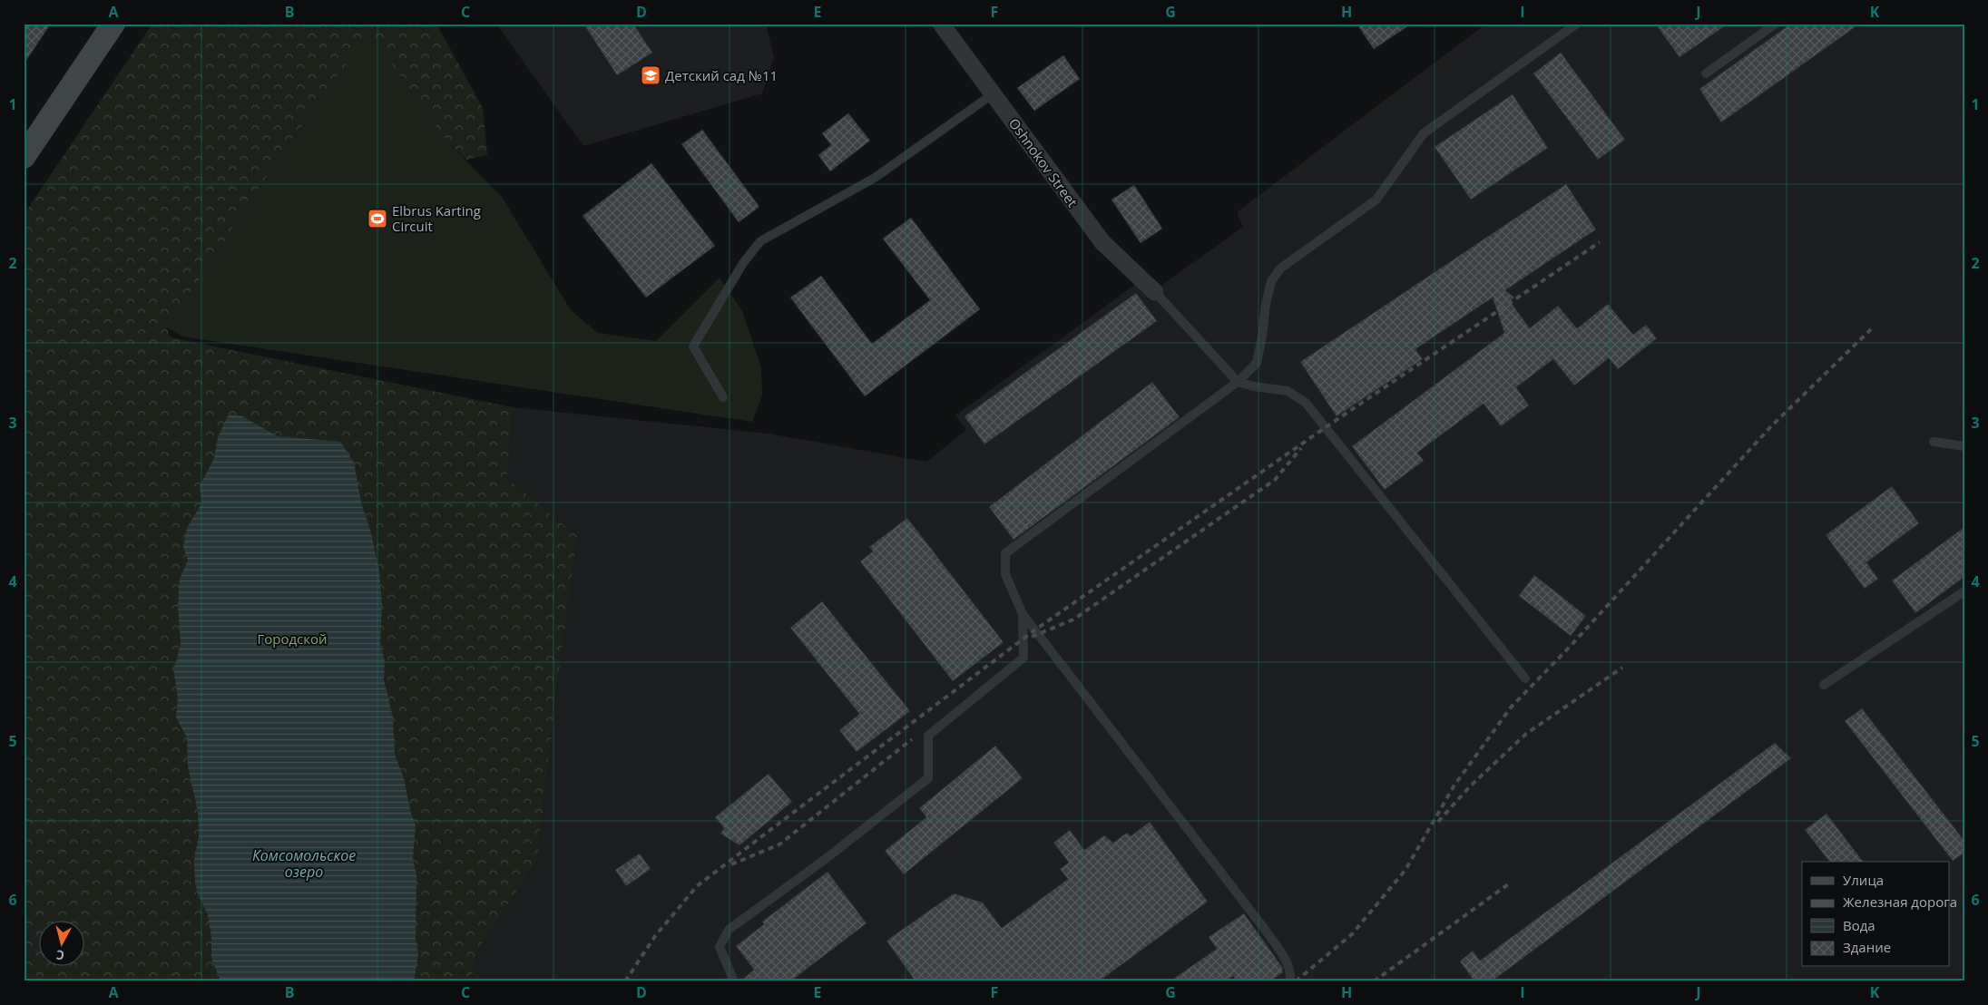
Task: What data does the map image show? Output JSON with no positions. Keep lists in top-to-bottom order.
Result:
{
  "streets": {
    "street": ["Oshnokov Street"]
  },
  "water": ["Комсомольское озеро"],
  "parks": ["Городской"],
  "places": {
    "school or university": ["Детский сад №11"],
    "sports": ["Elbrus Karting Circuit"]
  },
  "legend": [
    "Улица",
    "Железная дорога",
    "Вода",
    "Здание"
  ],
  "north": "bottom",
  "grid": {
    "columns": [
      "A",
      "B",
      "C",
      "D",
      "E",
      "F",
      "G",
      "H",
      "I",
      "J",
      "K"
    ],
    "rows": [
      "1",
      "2",
      "3",
      "4",
      "5",
      "6"
    ]
  }
}
